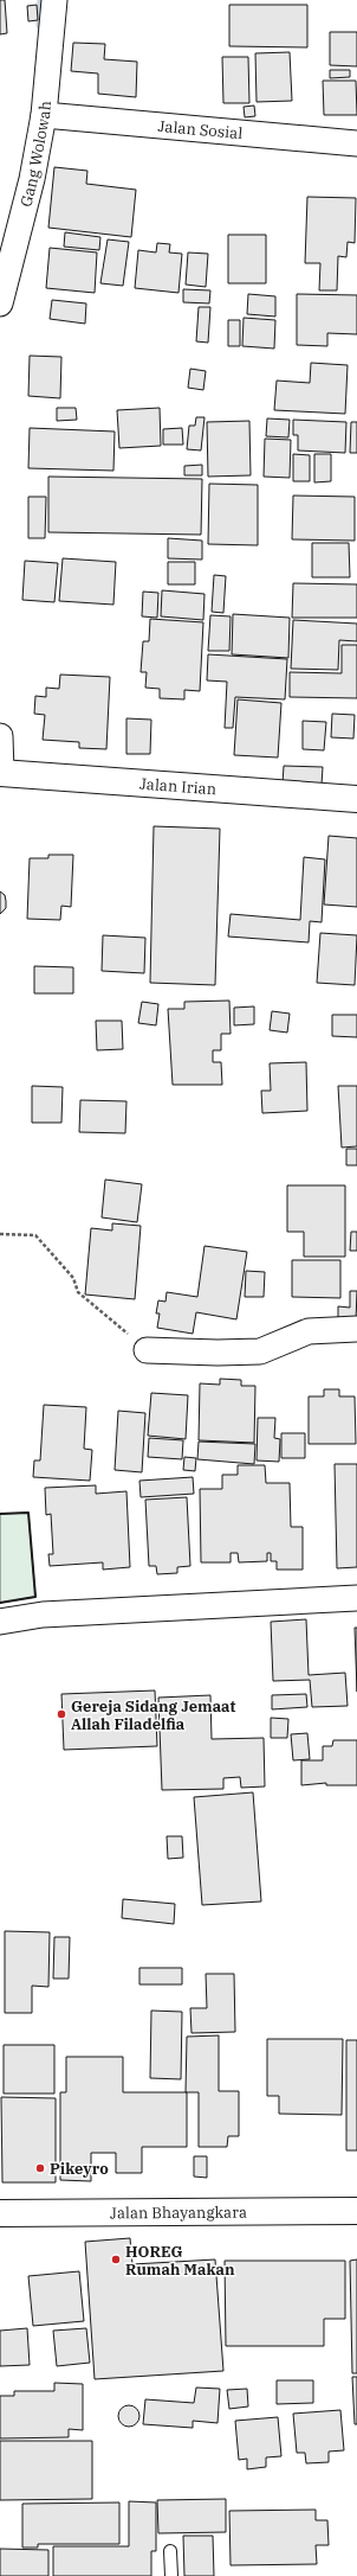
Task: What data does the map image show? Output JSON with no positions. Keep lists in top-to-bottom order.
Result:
{
  "streets": {
    "main road": ["Jalan Irian", "Jalan Bhayangkara"],
    "street": ["Jalan Sosial", "Gang Wolowah"]
  },
  "crossings": [
    ["Jalan Sosial", "Gang Wolowah"]
  ],
  "places": ["Gereja Sidang Jemaat Allah Filadelfia", "Pikeyro", "HOREG Rumah Makan"]
}
